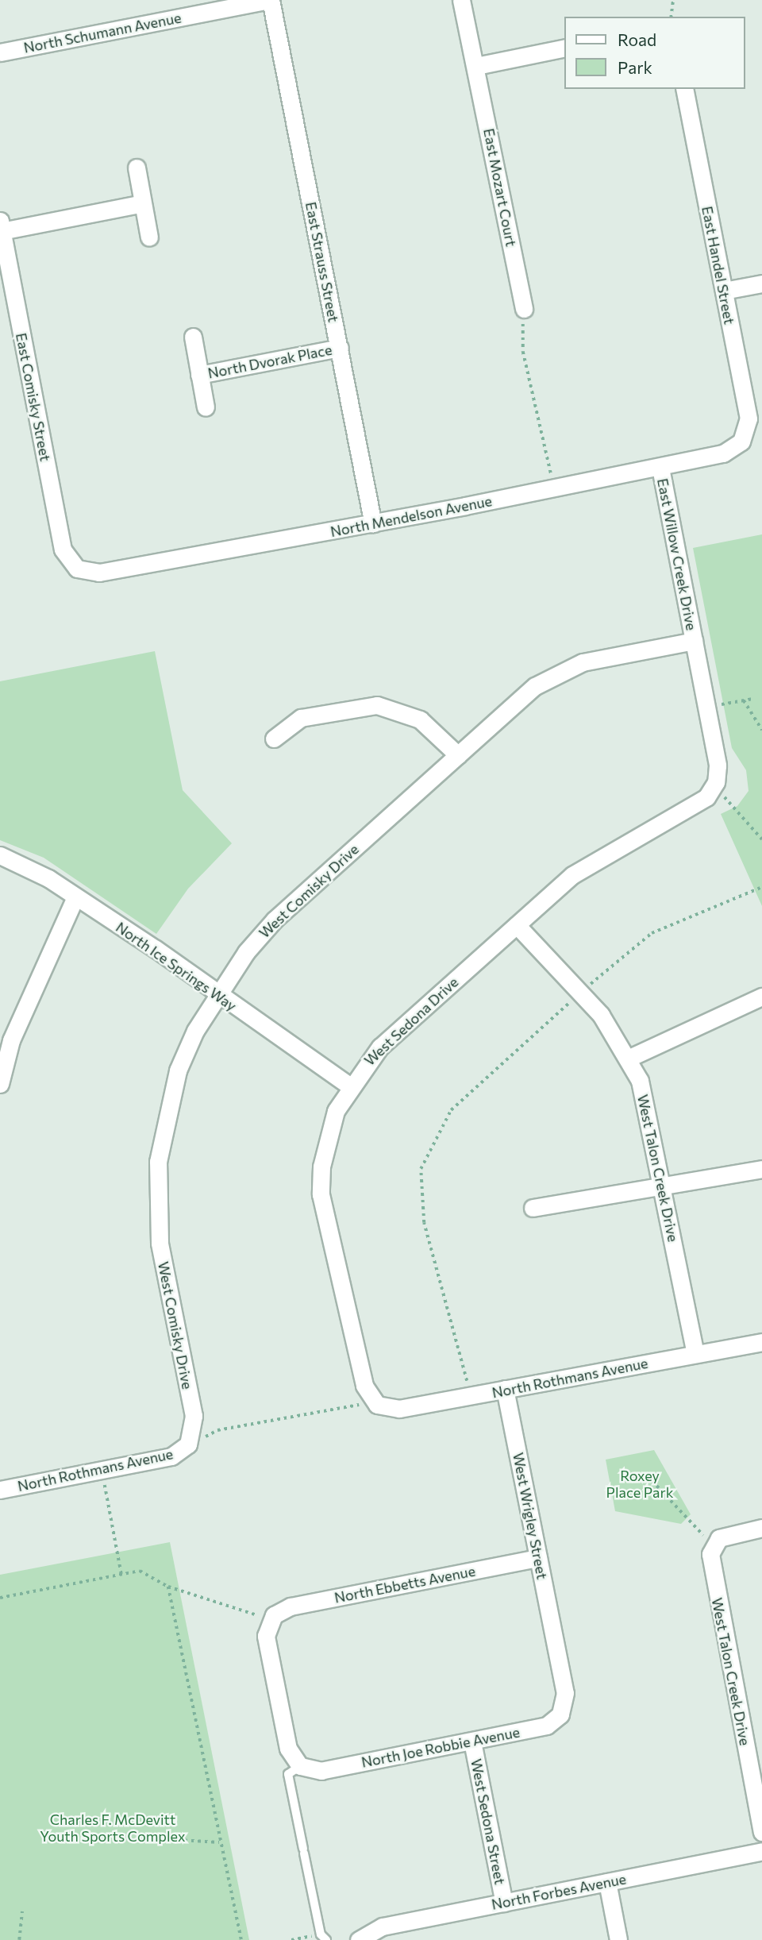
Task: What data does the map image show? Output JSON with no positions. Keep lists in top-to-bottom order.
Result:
{
  "streets": {
    "street": [
      "North Schumann Avenue",
      "East Mozart Court",
      "East Strauss Street",
      "East Handel Street",
      "North Dvorak Place",
      "East Comisky Street",
      "North Mendelson Avenue",
      "East Willow Creek Drive",
      "West Comisky Drive",
      "North Ice Springs Way",
      "West Sedona Drive",
      "West Talon Creek Drive",
      "North Rothmans Avenue",
      "West Wrigley Street",
      "North Ebbetts Avenue",
      "North Joe Robbie Avenue",
      "West Sedona Street",
      "North Forbes Avenue"
    ]
  },
  "crossings": [
    ["North Schumann Avenue", "East Strauss Street"],
    ["East Strauss Street", "North Dvorak Place"],
    ["East Strauss Street", "North Mendelson Avenue"],
    ["East Handel Street", "North Mendelson Avenue"],
    ["East Comisky Street", "North Mendelson Avenue"],
    ["North Mendelson Avenue", "East Willow Creek Drive"],
    ["East Willow Creek Drive", "West Comisky Drive"],
    ["East Willow Creek Drive", "West Sedona Drive"],
    ["West Comisky Drive", "North Ice Springs Way"],
    ["West Comisky Drive", "North Rothmans Avenue"],
    ["North Ice Springs Way", "West Sedona Drive"],
    ["West Sedona Drive", "West Talon Creek Drive"],
    ["West Sedona Drive", "North Rothmans Avenue"],
    ["West Talon Creek Drive", "North Rothmans Avenue"],
    ["North Rothmans Avenue", "West Wrigley Street"],
    ["West Wrigley Street", "North Ebbetts Avenue"],
    ["West Wrigley Street", "North Joe Robbie Avenue"],
    ["North Joe Robbie Avenue", "West Sedona Street"],
    ["West Sedona Street", "North Forbes Avenue"]
  ],
  "parks": ["Roxey Place Park", "Charles F. McDevitt Youth Sports Complex"],
  "legend": ["Road", "Park"]
}
